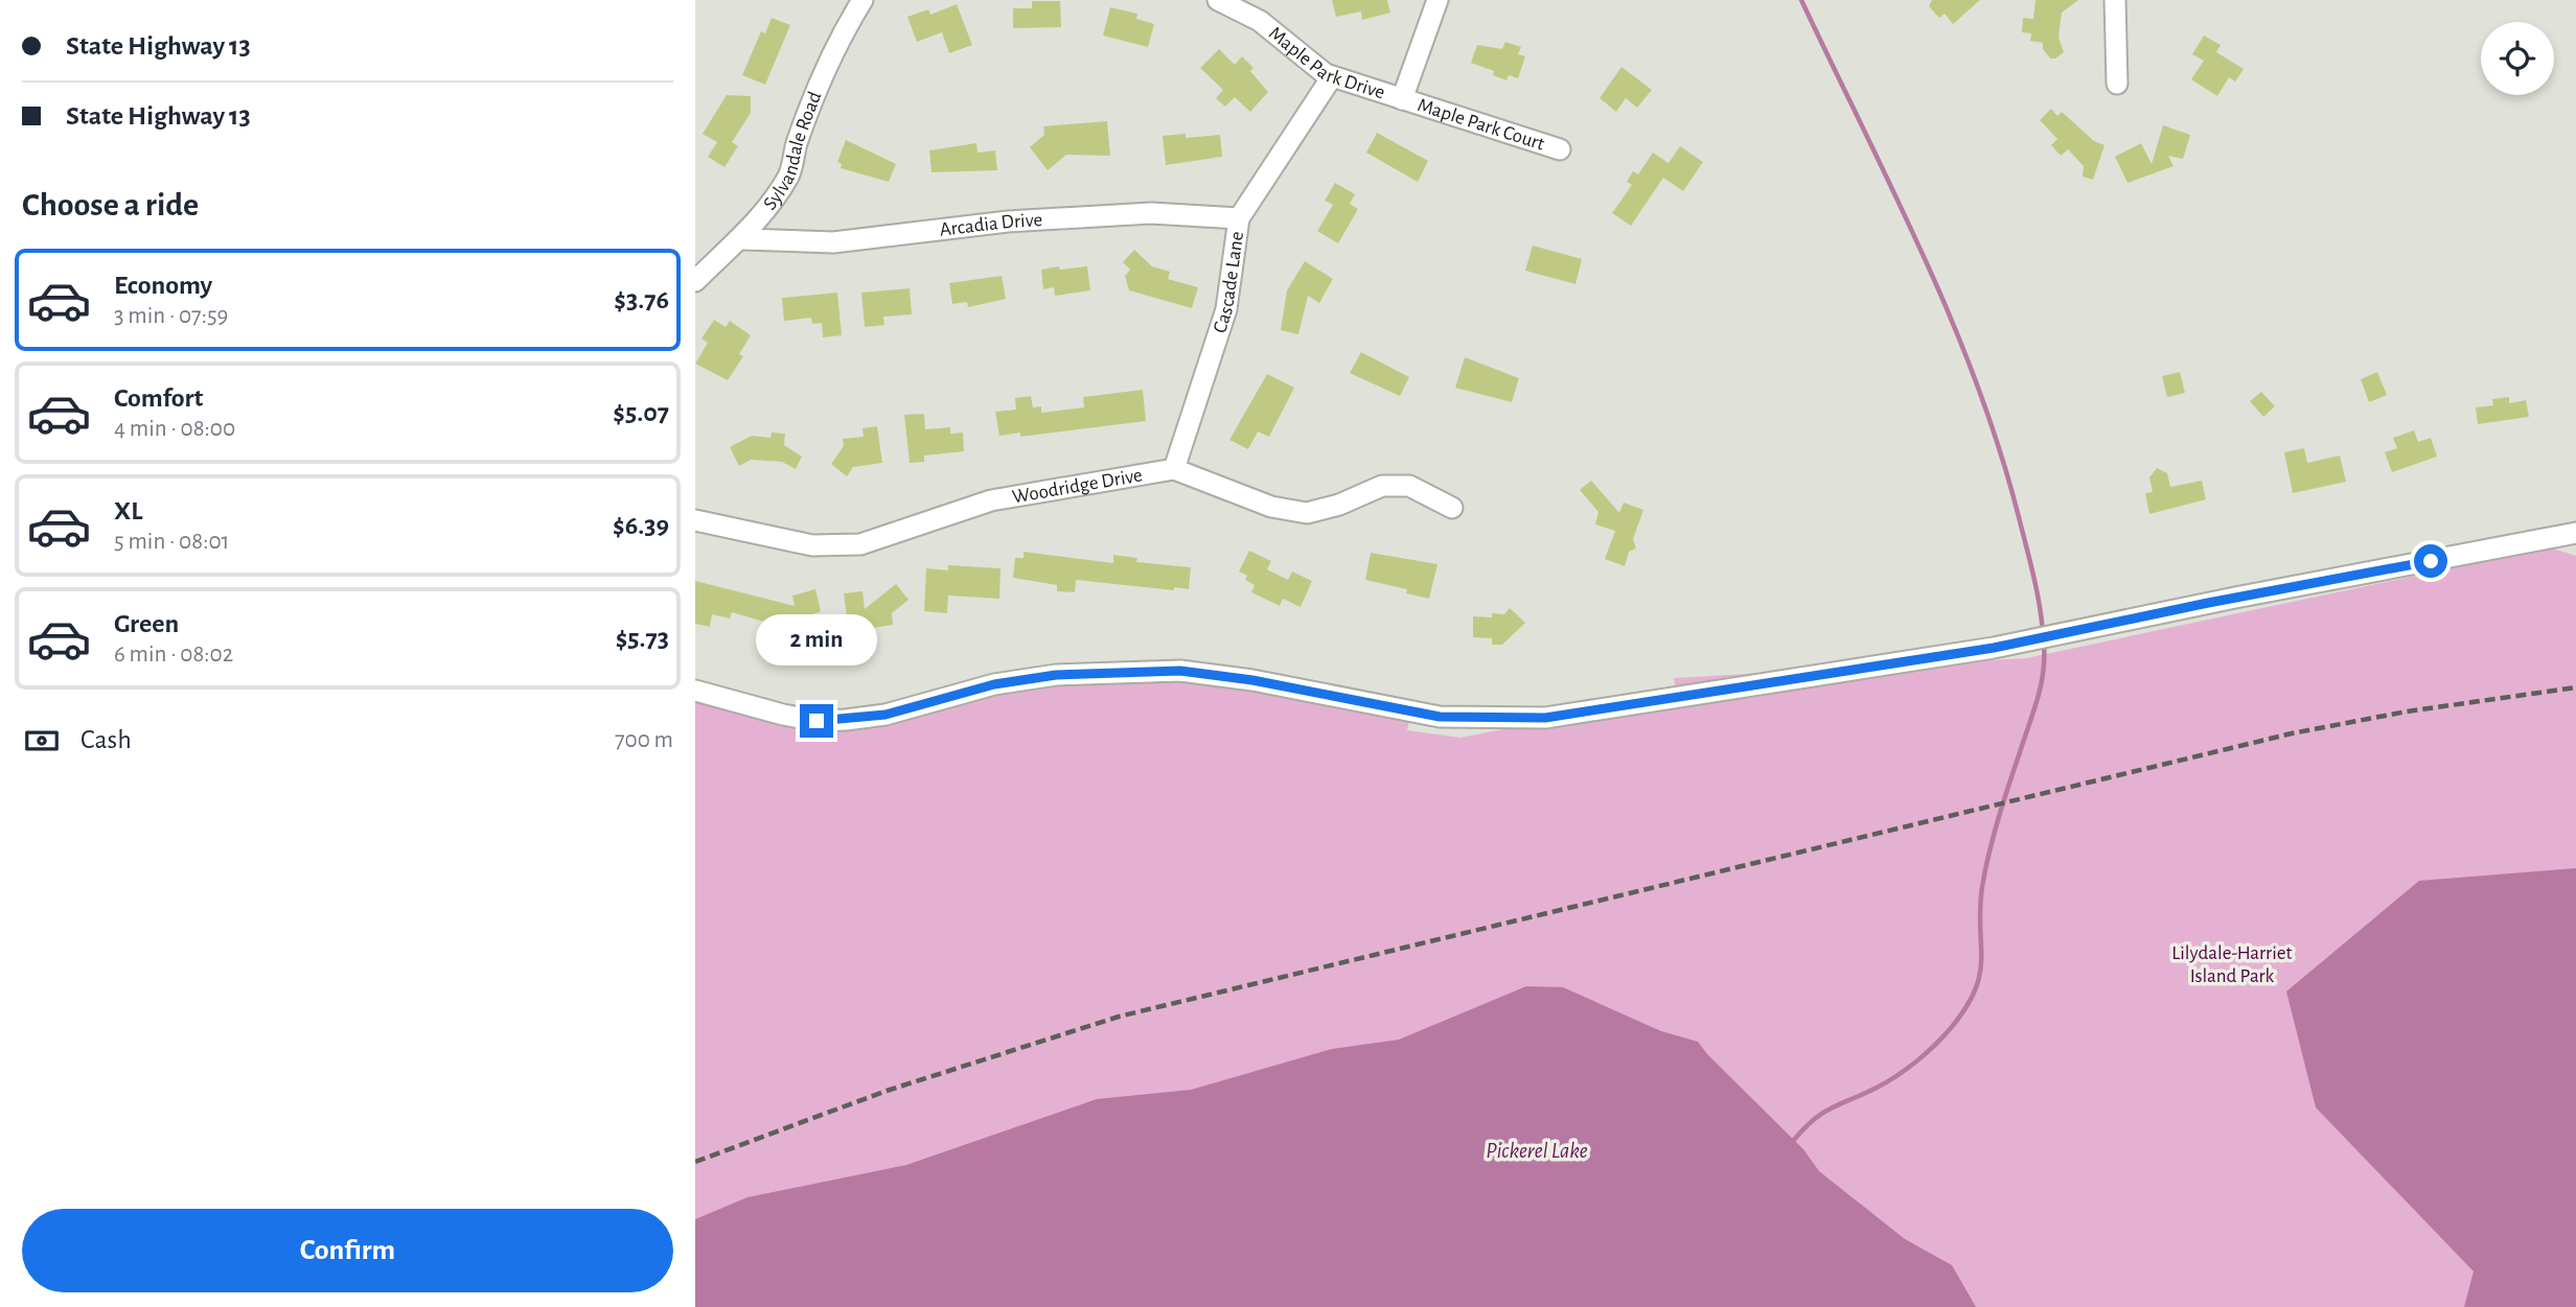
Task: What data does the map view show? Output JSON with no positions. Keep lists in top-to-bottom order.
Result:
{
  "streets": {
    "street": [
      "Maple Park Drive",
      "Maple Park Court",
      "Sylvandale Road",
      "Arcadia Drive",
      "Cascade Lane",
      "Woodridge Drive"
    ]
  },
  "crossings": [
    ["Maple Park Drive", "Maple Park Court"],
    ["Maple Park Drive", "Cascade Lane"],
    ["Sylvandale Road", "Arcadia Drive"],
    ["Arcadia Drive", "Cascade Lane"],
    ["Cascade Lane", "Woodridge Drive"]
  ],
  "water": ["Pickerel Lake"],
  "parks": ["Lilydale-Harriet Island Park"],
  "page": {
    "banner": ["State Highway 13", "State Highway 13"],
    "heading": "Choose a ride",
    "list": [
      {
        "name": "Economy",
        "note": "3 min · 07:59",
        "value": "$3.76"
      },
      {
        "name": "Comfort",
        "note": "4 min · 08:00",
        "value": "$5.07"
      },
      {
        "name": "XL",
        "note": "5 min · 08:01",
        "value": "$6.39"
      },
      {
        "name": "Green",
        "note": "6 min · 08:02",
        "value": "$5.73"
      }
    ],
    "bubble": "2 min",
    "pay": ["Cash", "700 m"],
    "buttons": "Confirm"
  }
}
